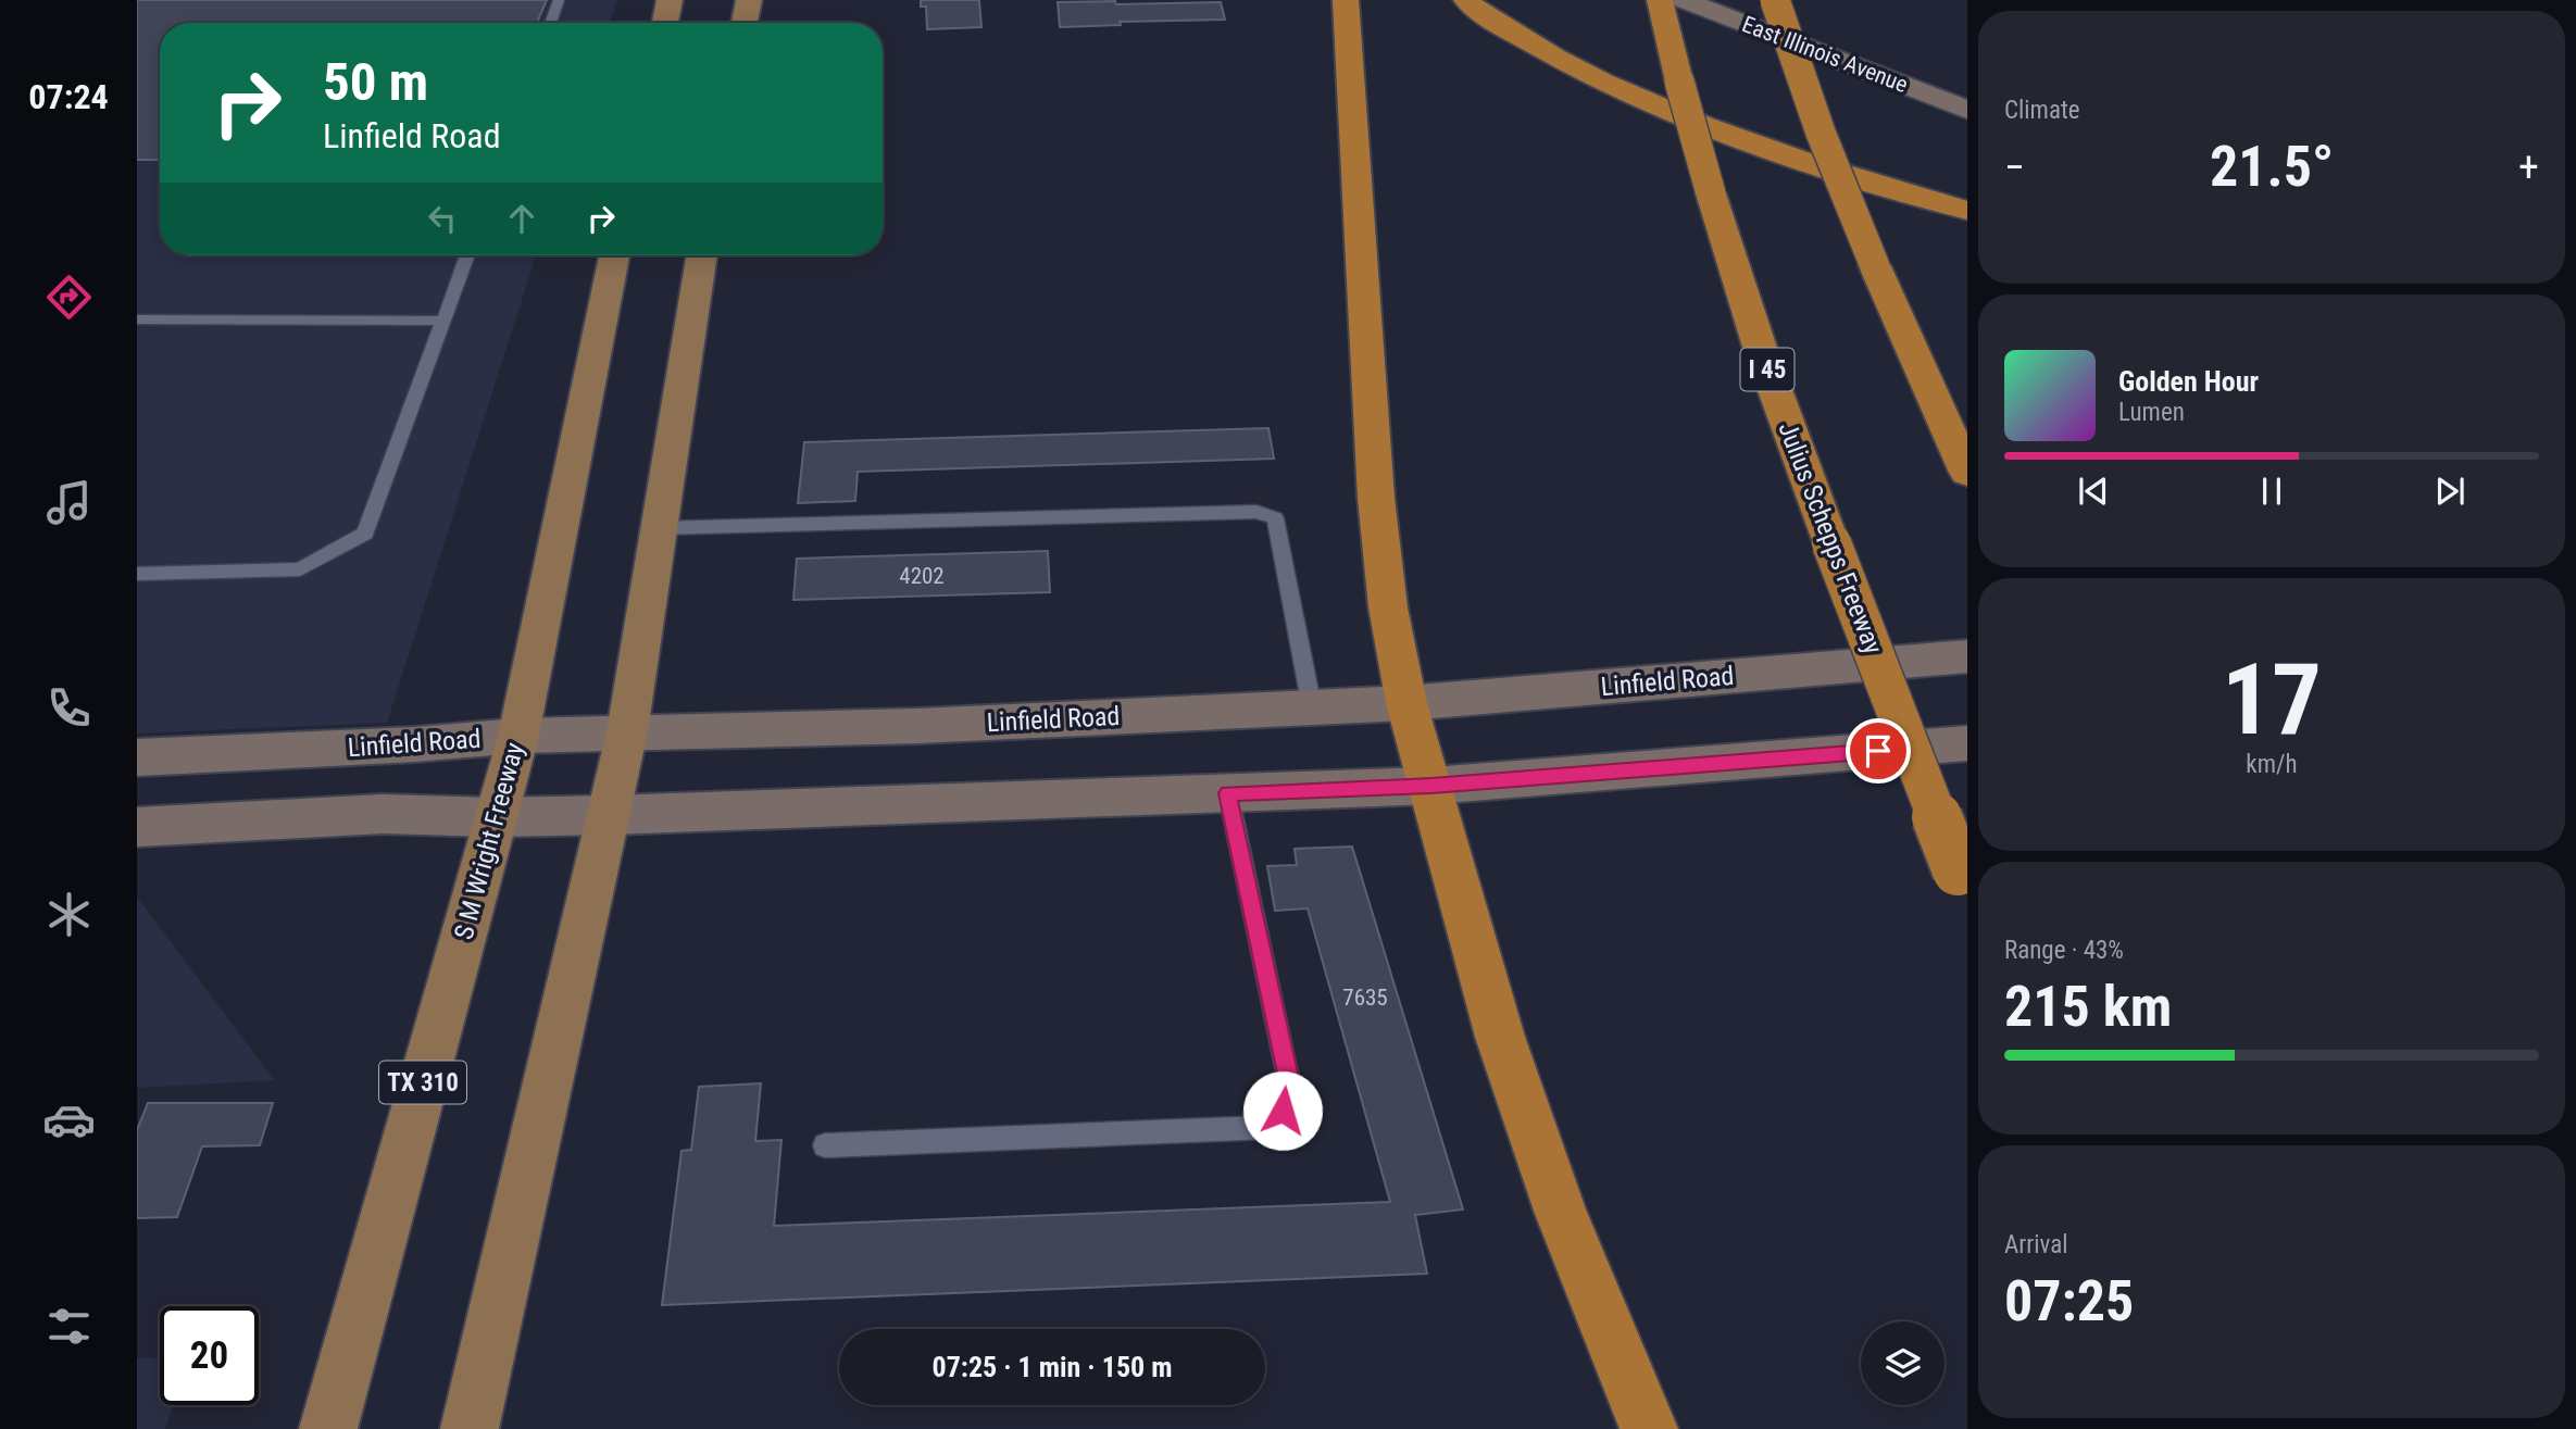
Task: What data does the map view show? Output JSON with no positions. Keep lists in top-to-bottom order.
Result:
{
  "streets": {
    "highway": ["I 45", "Julius Schepps Freeway"],
    "main road": [
      "East Illinois Avenue",
      "Linfield Road",
      "S M Wright Freeway",
      "TX 310"
    ]
  },
  "crossings": [
    ["Linfield Road", "S M Wright Freeway"]
  ],
  "house_numbers": ["4202", "7635"],
  "page": {
    "tabs": "07:24",
    "tile": [
      "Climate",
      ["17", "km/h"],
      ["Range · 43%", "215 km"],
      ["Arrival", "07:25"]
    ],
    "turn": ["50 m", "Linfield Road"],
    "heat": ["−", "21.5°", "+"],
    "song": ["Golden Hour", "Lumen"],
    "limit": "20",
    "trip": "07:25 · 1 min · 150 m"
  }
}
